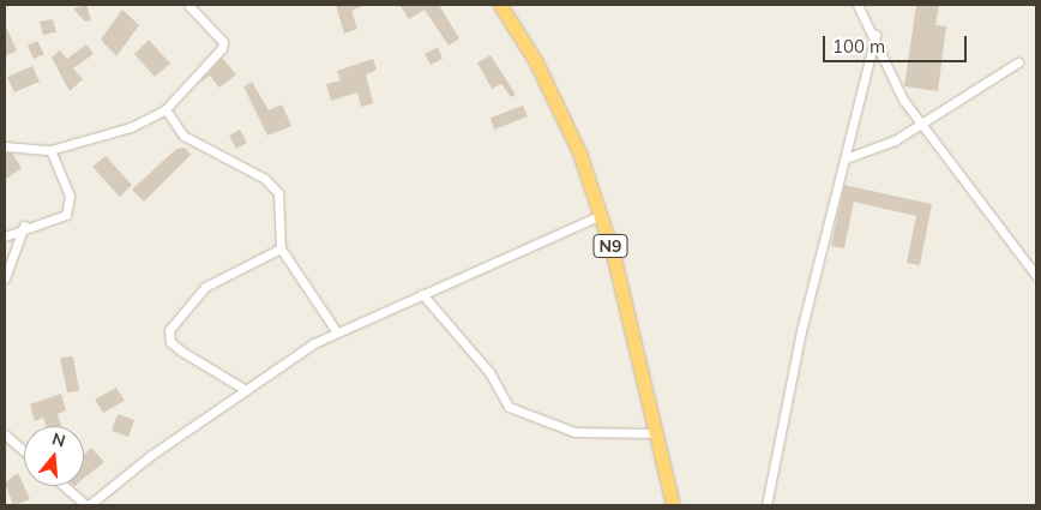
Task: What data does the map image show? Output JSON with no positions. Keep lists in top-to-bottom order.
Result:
{
  "streets": {
    "highway": ["N9"]
  },
  "scale_bar": "100 m",
  "north": "top"
}
